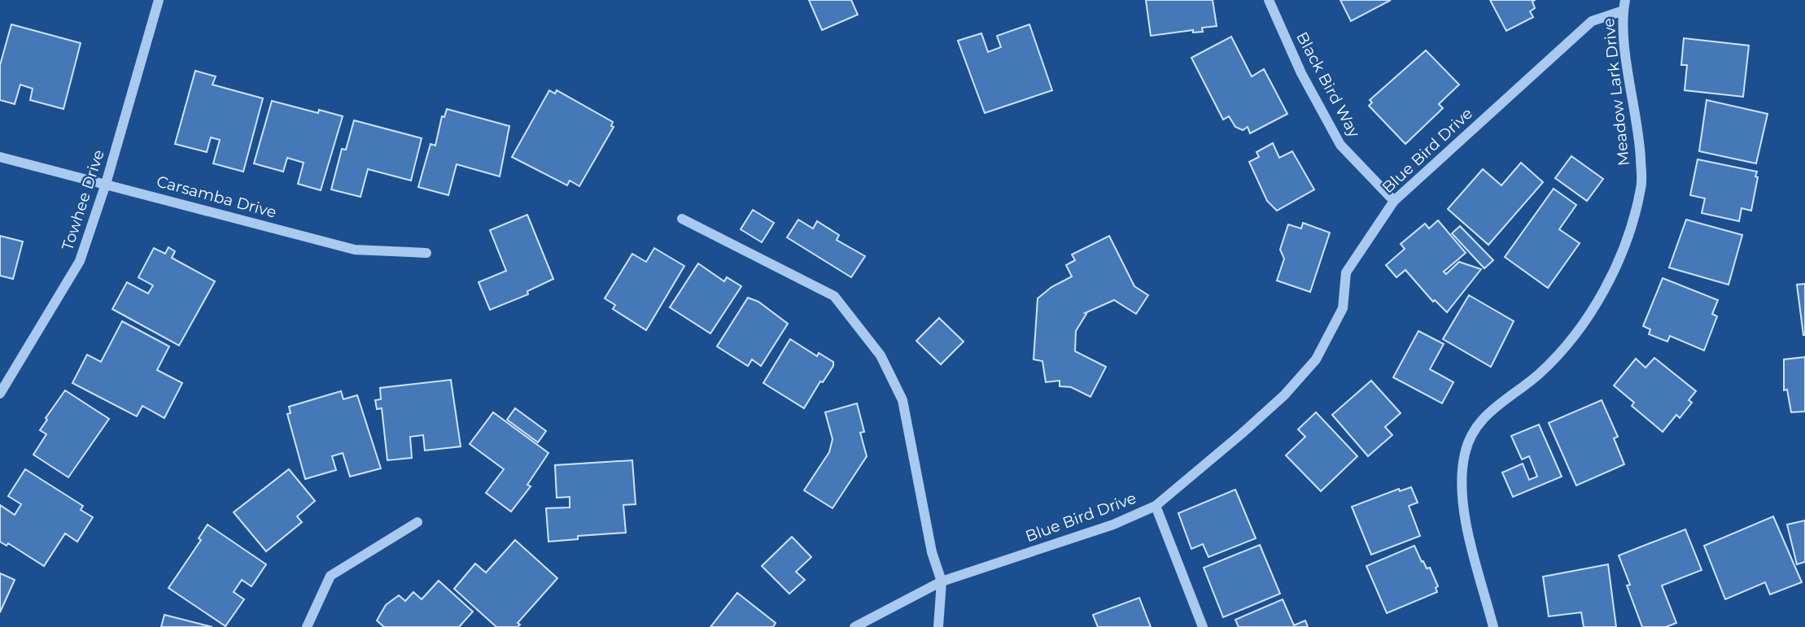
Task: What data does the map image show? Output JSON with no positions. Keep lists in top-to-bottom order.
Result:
{
  "streets": {
    "street": [
      "Black Bird Way",
      "Meadow Lark Drive",
      "Blue Bird Drive",
      "Carsamba Drive",
      "Towhee Drive"
    ]
  },
  "crossings": [
    ["Black Bird Way", "Blue Bird Drive"],
    ["Meadow Lark Drive", "Blue Bird Drive"],
    ["Carsamba Drive", "Towhee Drive"]
  ]
}
